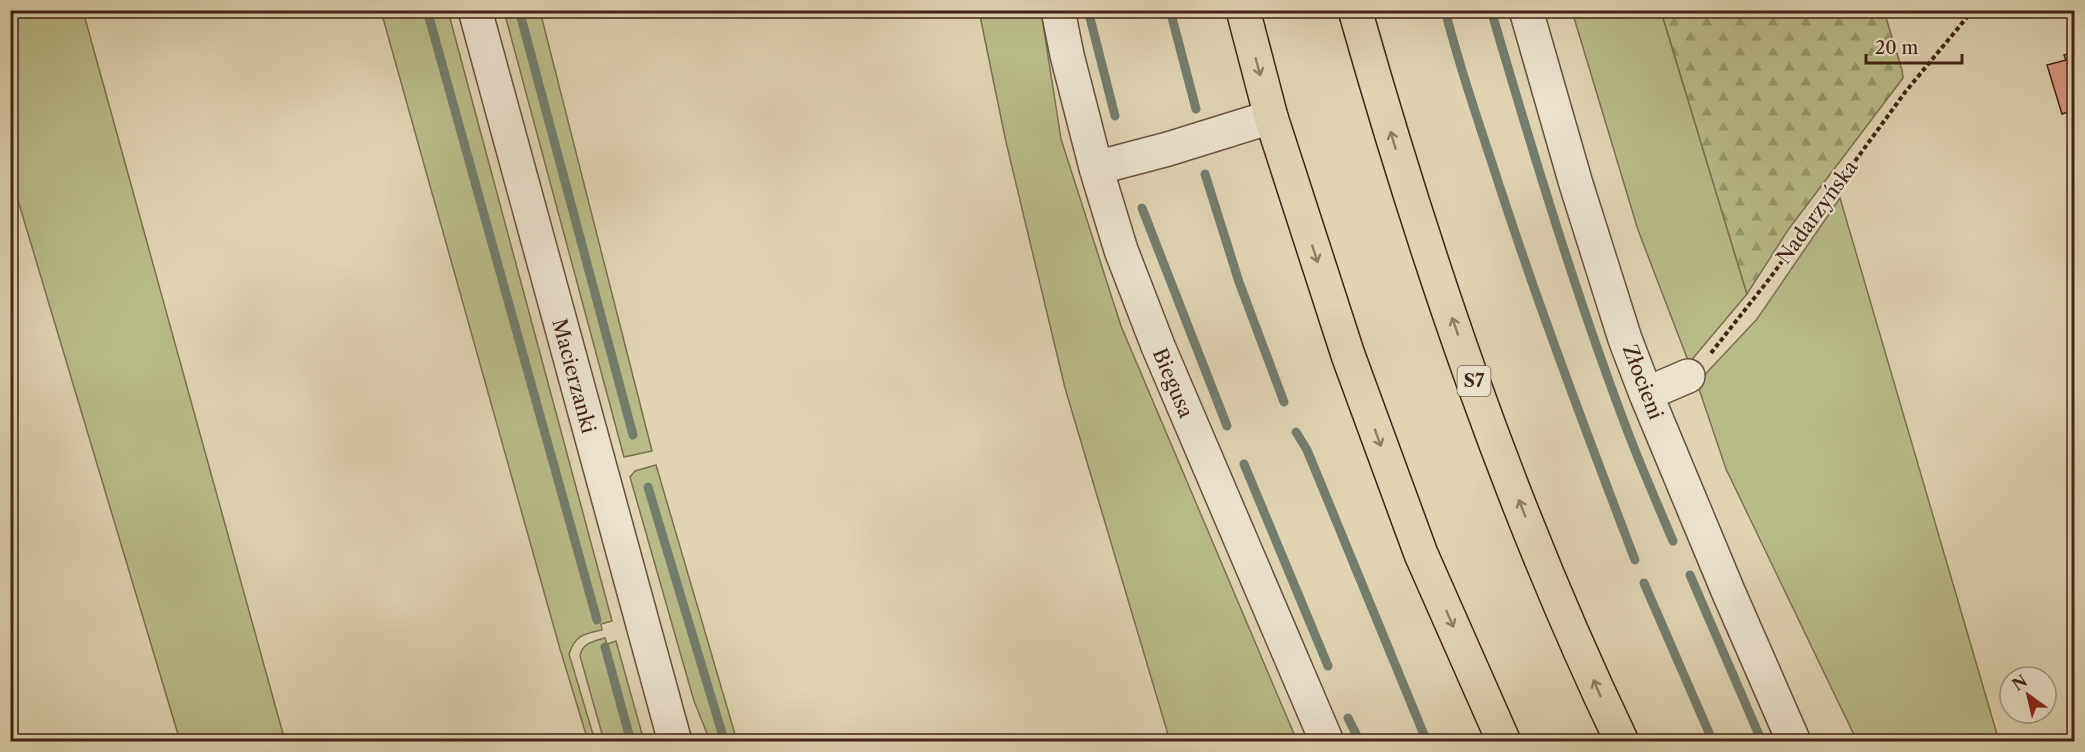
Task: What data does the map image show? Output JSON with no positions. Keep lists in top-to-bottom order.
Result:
{
  "streets": {
    "highway": ["S7"],
    "street": ["Macierzanki", "Złocieni", "Biegusa"],
    "path": ["Nadarzyńska"]
  },
  "scale_bar": "20 m",
  "north": "top left"
}
